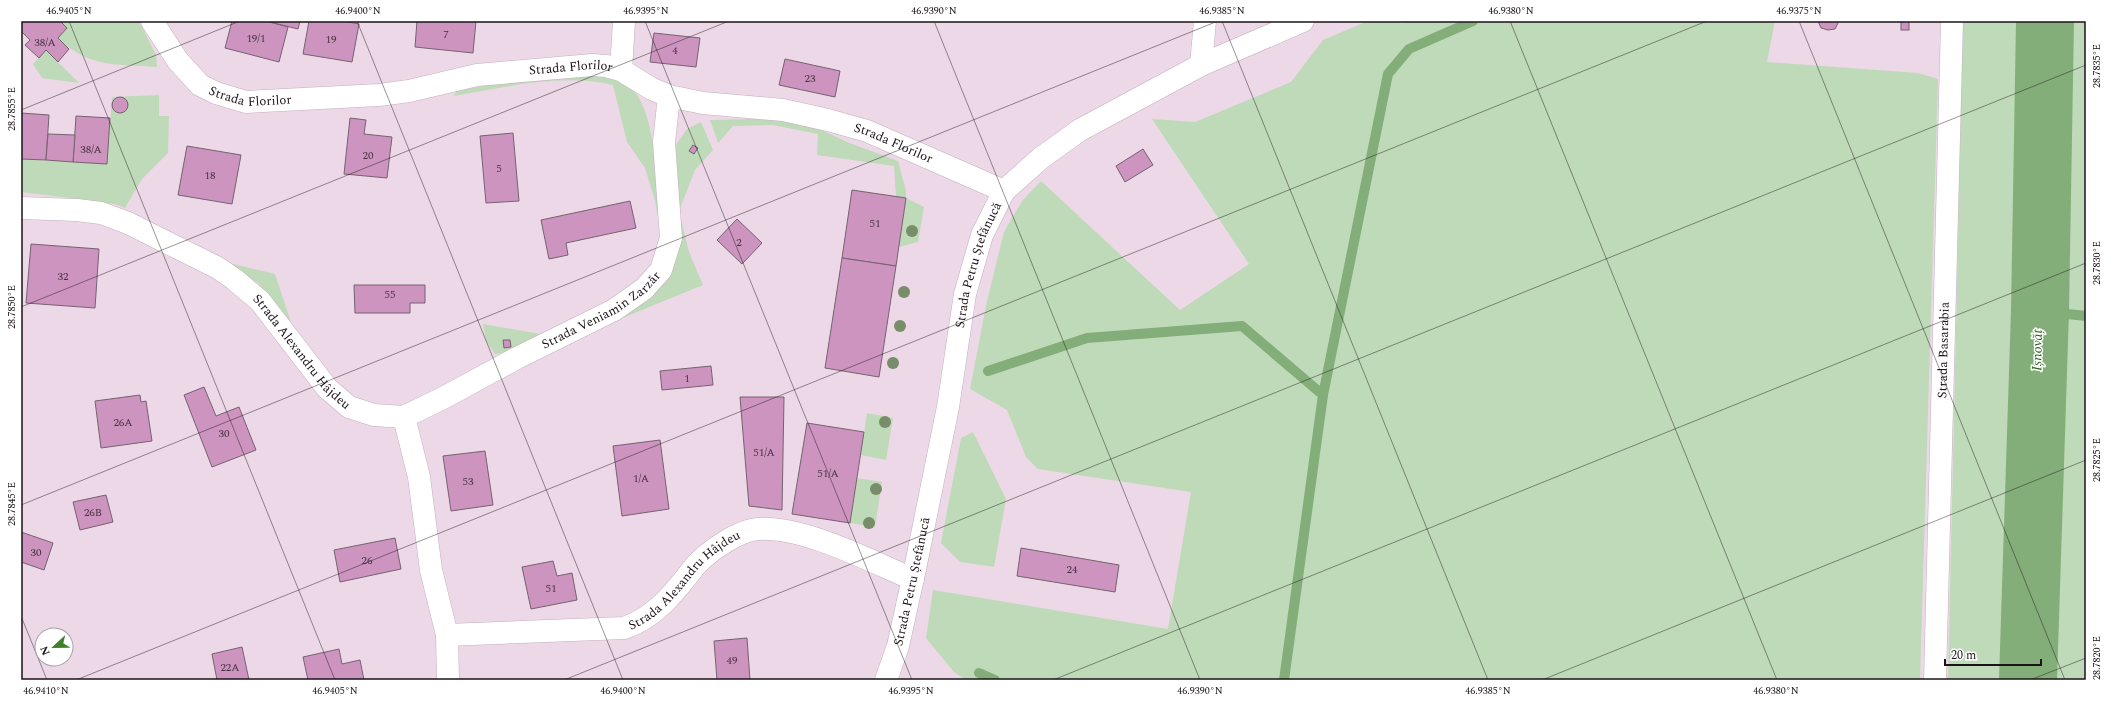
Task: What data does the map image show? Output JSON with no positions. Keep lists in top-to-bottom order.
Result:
{
  "streets": {
    "street": [
      "Strada Florilor",
      "Strada Petru Ștefănucă",
      "Strada Veniamin Zarzăr",
      "Strada Alexandru Hâjdeu",
      "Strada Basarabia"
    ]
  },
  "crossings": [
    ["Strada Florilor", "Strada Petru Ștefănucă"],
    ["Strada Florilor", "Strada Veniamin Zarzăr"],
    ["Strada Petru Ștefănucă", "Strada Alexandru Hâjdeu"],
    ["Strada Veniamin Zarzăr", "Strada Alexandru Hâjdeu"]
  ],
  "water": ["Ișnovăț"],
  "house_numbers": [
    "7",
    "19/1",
    "19",
    "38/A",
    "4",
    "23",
    "38/A",
    "20",
    "5",
    "18",
    "51",
    "2",
    "32",
    "55",
    "1",
    "26A",
    "30",
    "51/A",
    "51/A",
    "1/A",
    "53",
    "26B",
    "30",
    "26",
    "24",
    "51",
    "49",
    "22A"
  ],
  "scale_bar": "20 m",
  "north": "left",
  "coordinates": [
    "46.9405°N",
    "46.9400°N",
    "46.9395°N",
    "46.9390°N",
    "46.9385°N",
    "46.9380°N",
    "46.9375°N",
    "28.7835°E",
    "28.7855°E",
    "28.7830°E",
    "28.7850°E",
    "28.7825°E",
    "28.7845°E",
    "28.7820°E",
    "46.9410°N"
  ]
}
